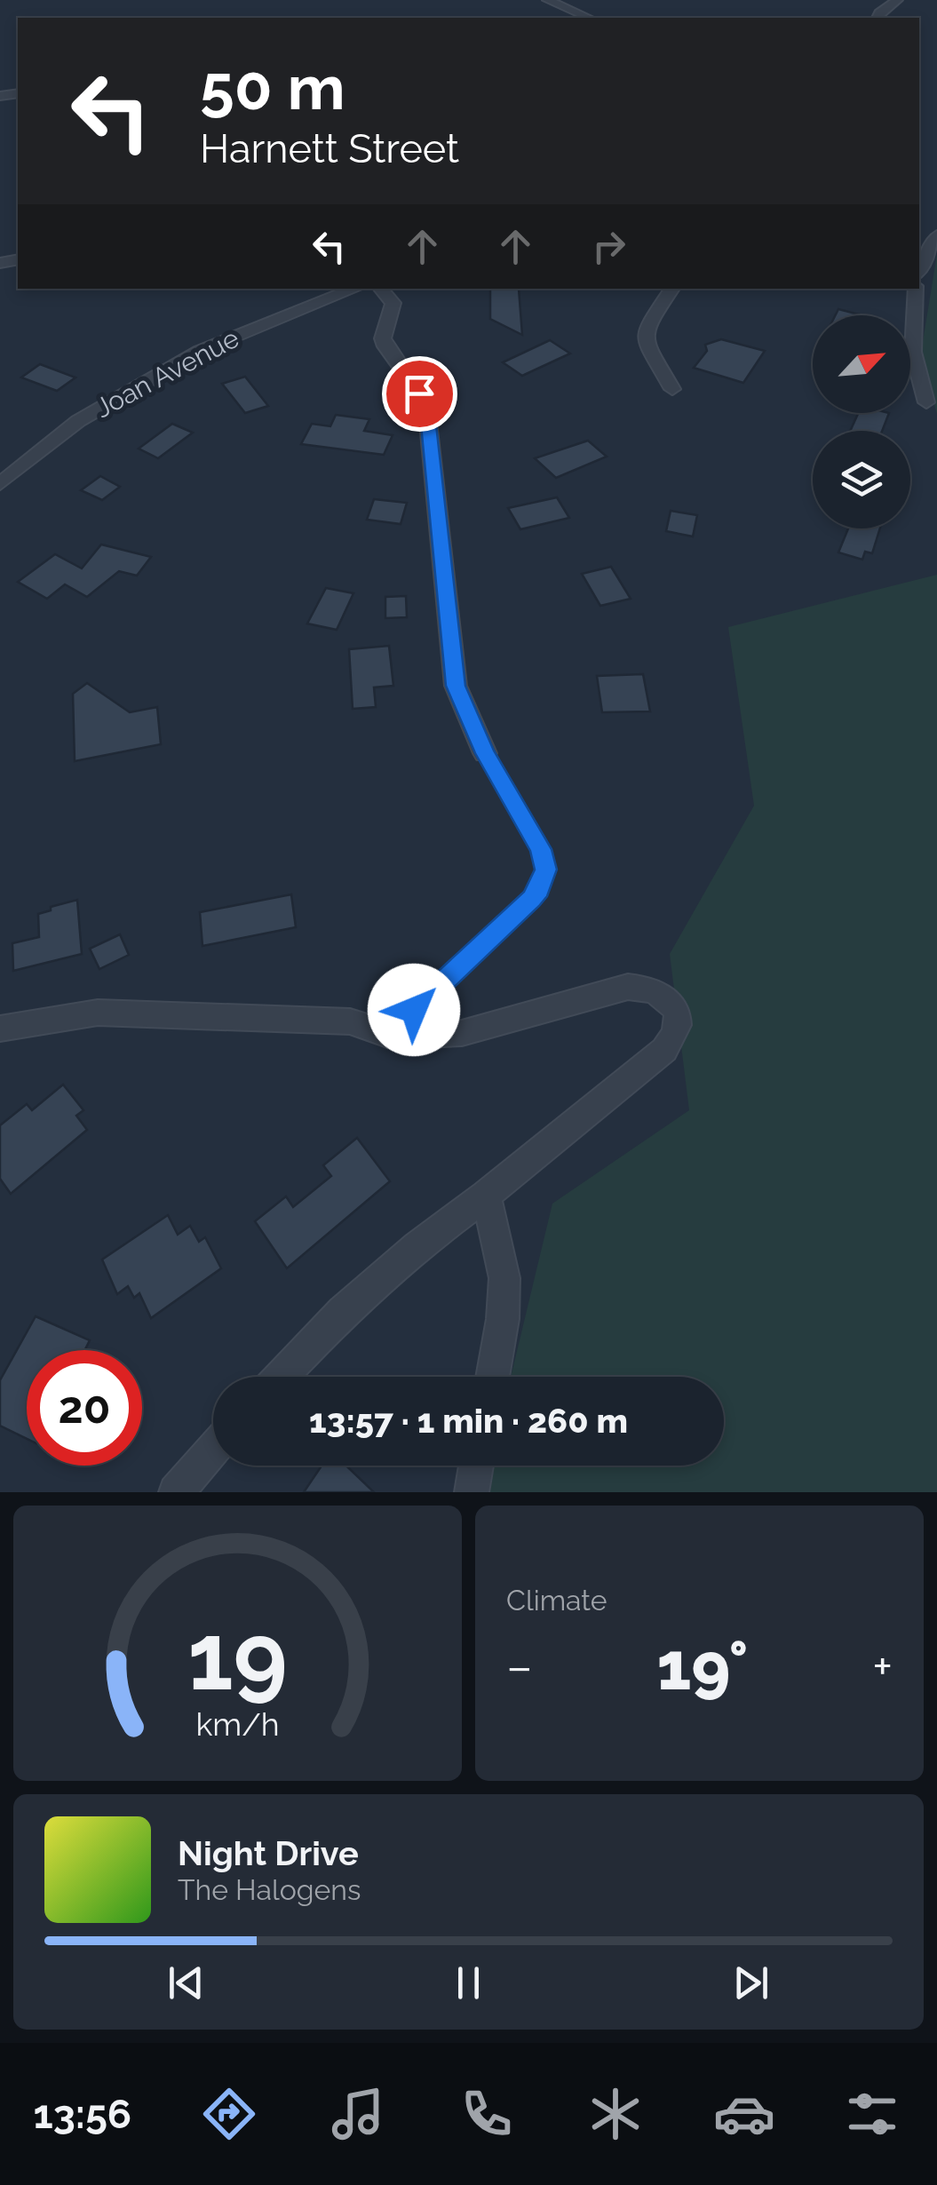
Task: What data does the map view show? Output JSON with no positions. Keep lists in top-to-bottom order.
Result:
{
  "streets": {
    "street": ["Joan Avenue"]
  },
  "north": "top right",
  "page": {
    "turn": ["50 m", "Harnett Street"],
    "limit": "20",
    "trip": "13:57 · 1 min · 260 m",
    "tile": "Climate",
    "heat": ["−", "19°", "+"],
    "song": ["Night Drive", "The Halogens"],
    "tabs": "13:56",
    "gauge": ["19", "km/h"]
  }
}
